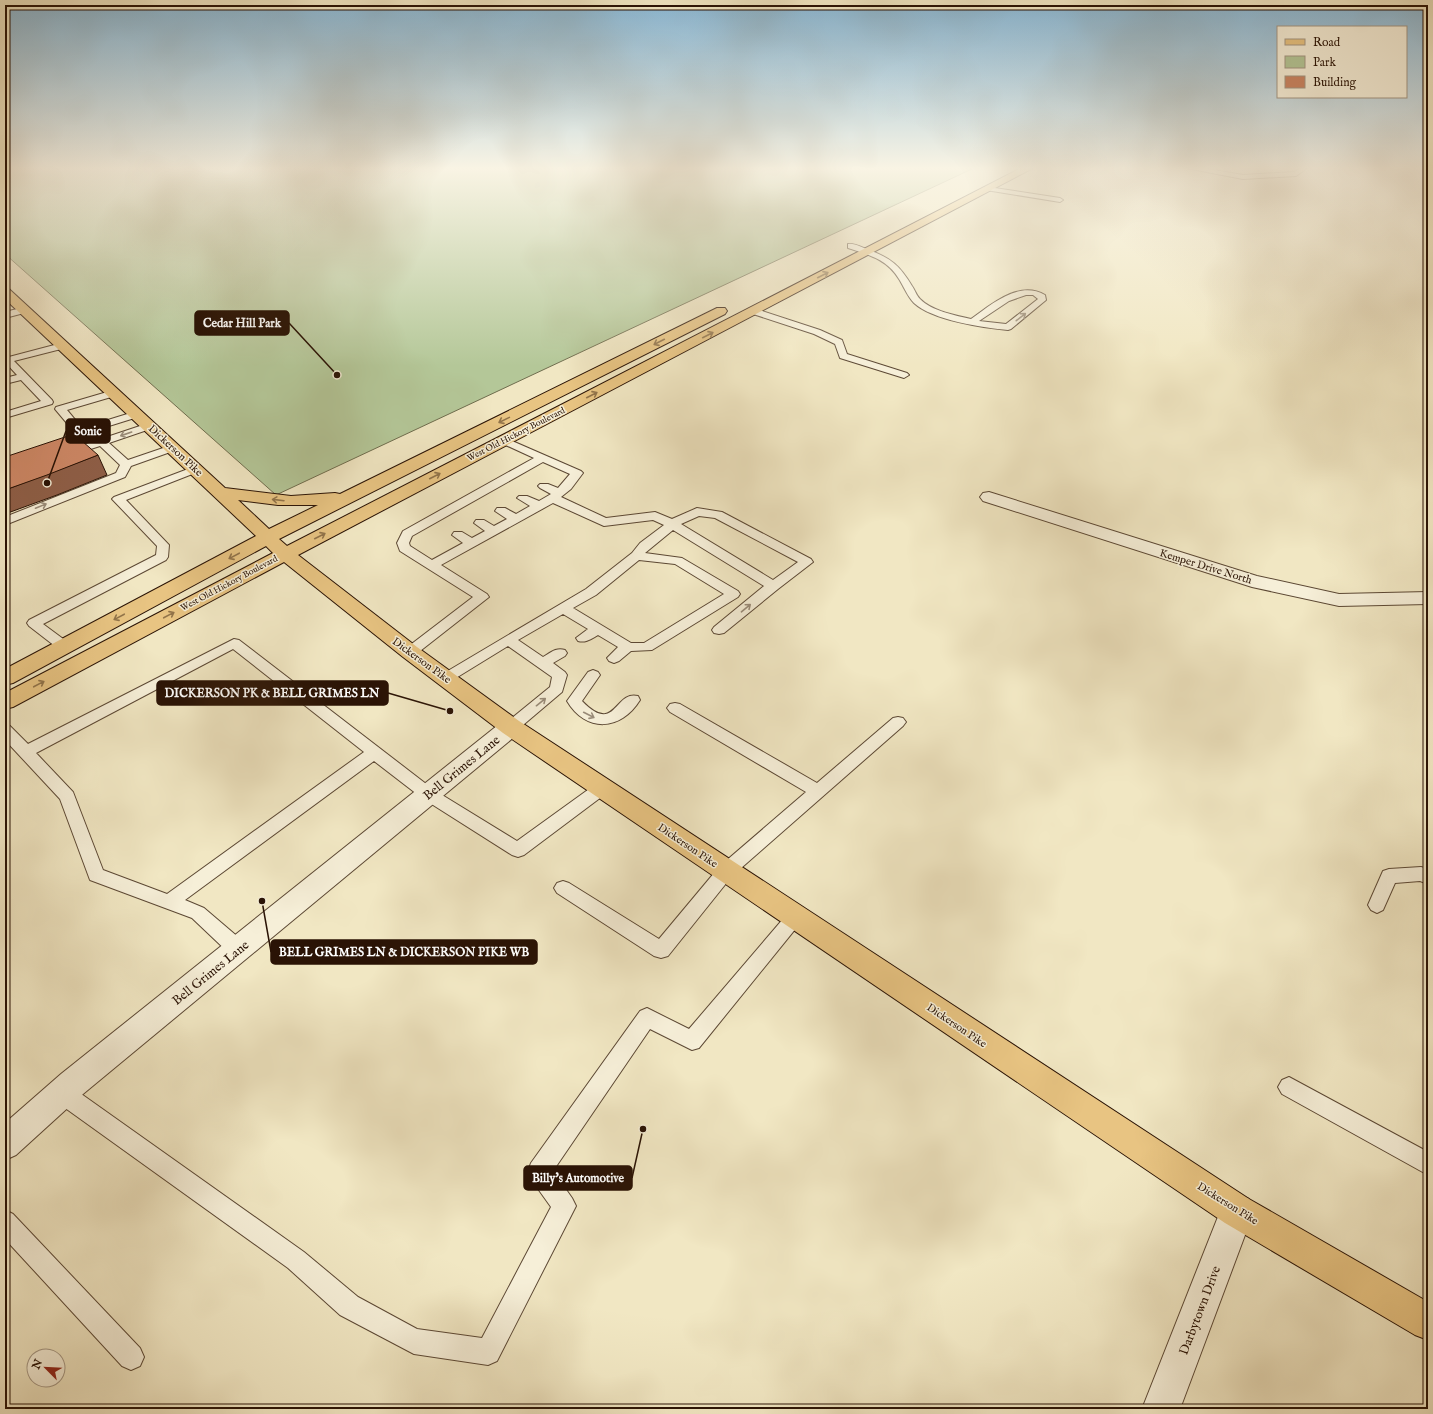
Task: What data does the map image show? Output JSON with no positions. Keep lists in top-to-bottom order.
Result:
{
  "streets": {
    "main road": ["West Old Hickory Boulevard", "Dickerson Pike"],
    "street": ["Kemper Drive North", "Bell Grimes Lane", "Darbytown Drive"]
  },
  "crossings": [
    ["West Old Hickory Boulevard", "Dickerson Pike"],
    ["Dickerson Pike", "Bell Grimes Lane"],
    ["Dickerson Pike", "Darbytown Drive"]
  ],
  "places": [
    "Cedar Hill Park",
    "Sonic",
    "DICKERSON PK & BELL GRIMES LN",
    "BELL GRIMES LN & DICKERSON PIKE WB",
    "Billy's Automotive"
  ],
  "legend": ["Road", "Park", "Building"],
  "north": "top left"
}
